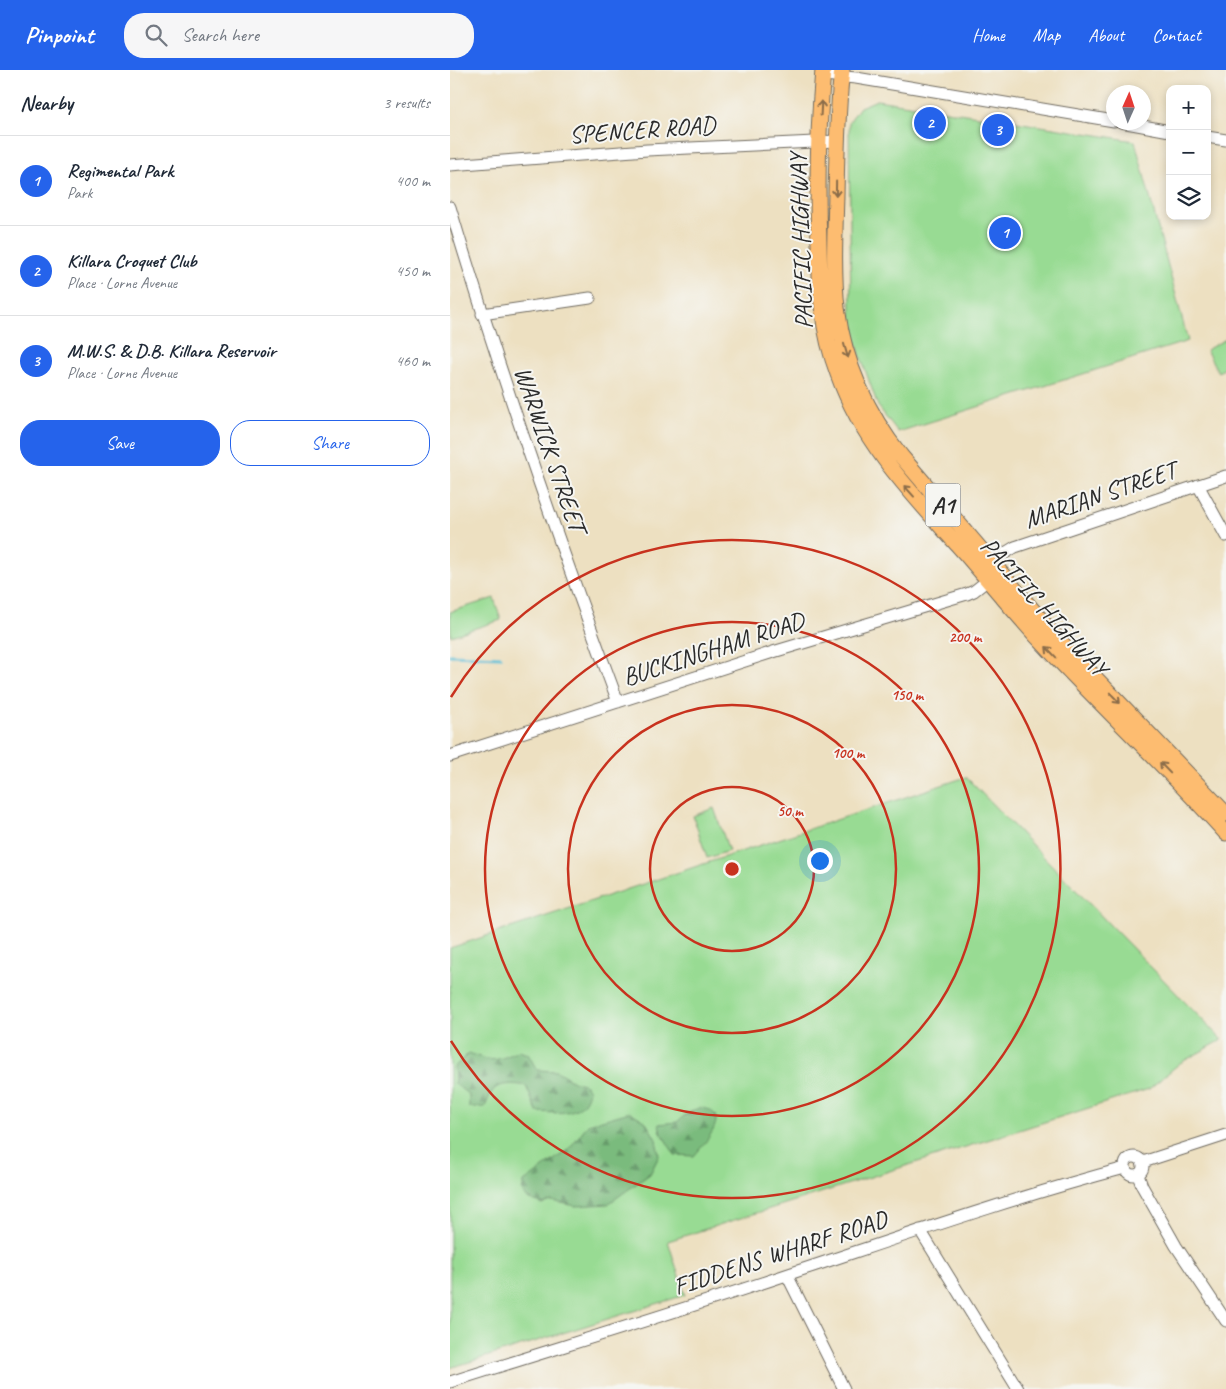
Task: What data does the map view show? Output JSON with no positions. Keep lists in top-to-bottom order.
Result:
{
  "streets": {
    "highway": ["PACIFIC HIGHWAY", "A1"],
    "street": [
      "SPENCER ROAD",
      "WARWICK STREET",
      "MARIAN STREET",
      "BUCKINGHAM ROAD",
      "FIDDENS WHARF ROAD"
    ]
  },
  "crossings": [
    ["SPENCER ROAD", "PACIFIC HIGHWAY"],
    ["PACIFIC HIGHWAY", "MARIAN STREET"],
    ["PACIFIC HIGHWAY", "BUCKINGHAM ROAD"],
    ["WARWICK STREET", "BUCKINGHAM ROAD"]
  ],
  "north": "top",
  "page": {
    "header": "Pinpoint",
    "search": "Search here",
    "nav": [
      "Home",
      "Map",
      "About",
      "Contact"
    ],
    "heading": ["Nearby", "3 results"],
    "map_buttons": ["+", "−"],
    "pins": ["2", "3", "1"],
    "list": [
      {
        "mark": "1",
        "name": "Regimental Park",
        "note": "Park",
        "value": "400 m"
      },
      {
        "mark": "2",
        "name": "Killara Croquet Club",
        "note": "Place · Lorne Avenue",
        "value": "450 m"
      },
      {
        "mark": "3",
        "name": "M.W.S. & D.B. Killara Reservoir",
        "note": "Place · Lorne Avenue",
        "value": "460 m"
      }
    ],
    "buttons": ["Save", "Share"]
  },
  "rings": [
    "200 m",
    "150 m",
    "100 m",
    "50 m"
  ]
}
